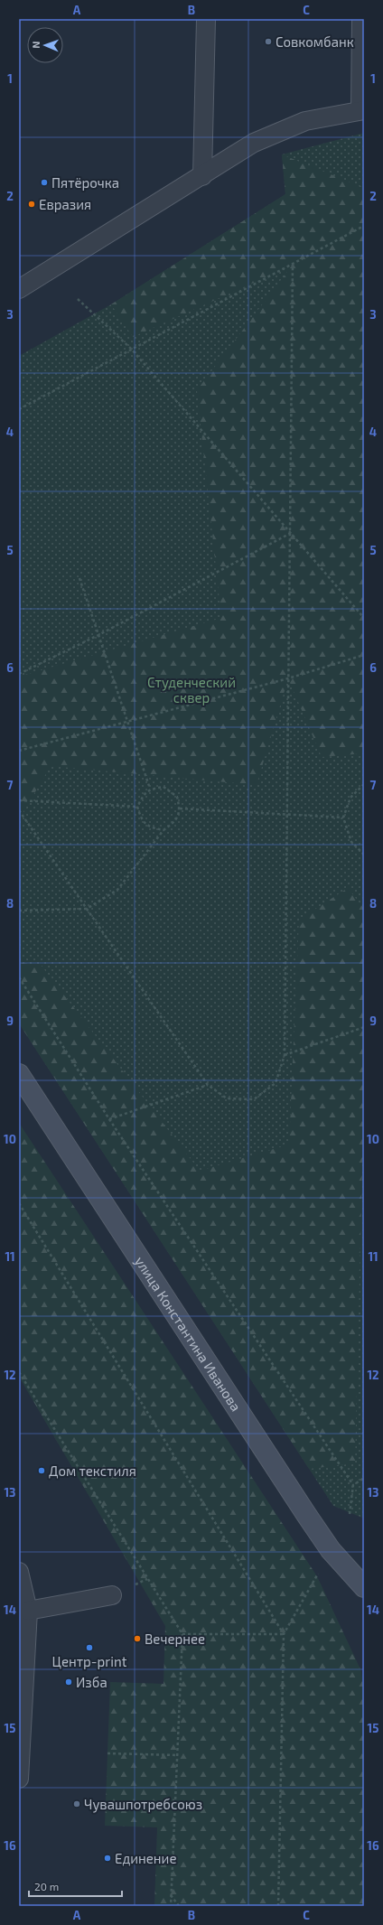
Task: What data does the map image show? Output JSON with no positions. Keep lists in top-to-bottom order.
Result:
{
  "streets": {
    "street": ["улица Константина Иванова"]
  },
  "parks": ["Студенческий сквер"],
  "places": [
    "Совкомбанк",
    "Пятёрочка",
    "Евразия",
    "Дом текстиля",
    "Вечернее",
    "Центр-print",
    "Изба",
    "Чувашпотребсоюз",
    "Единение"
  ],
  "scale_bar": "20 m",
  "north": "left",
  "grid": {
    "columns": ["A", "B", "C"],
    "rows": [
      "1",
      "2",
      "3",
      "4",
      "5",
      "6",
      "7",
      "8",
      "9",
      "10",
      "11",
      "12",
      "13",
      "14",
      "15",
      "16"
    ]
  }
}
